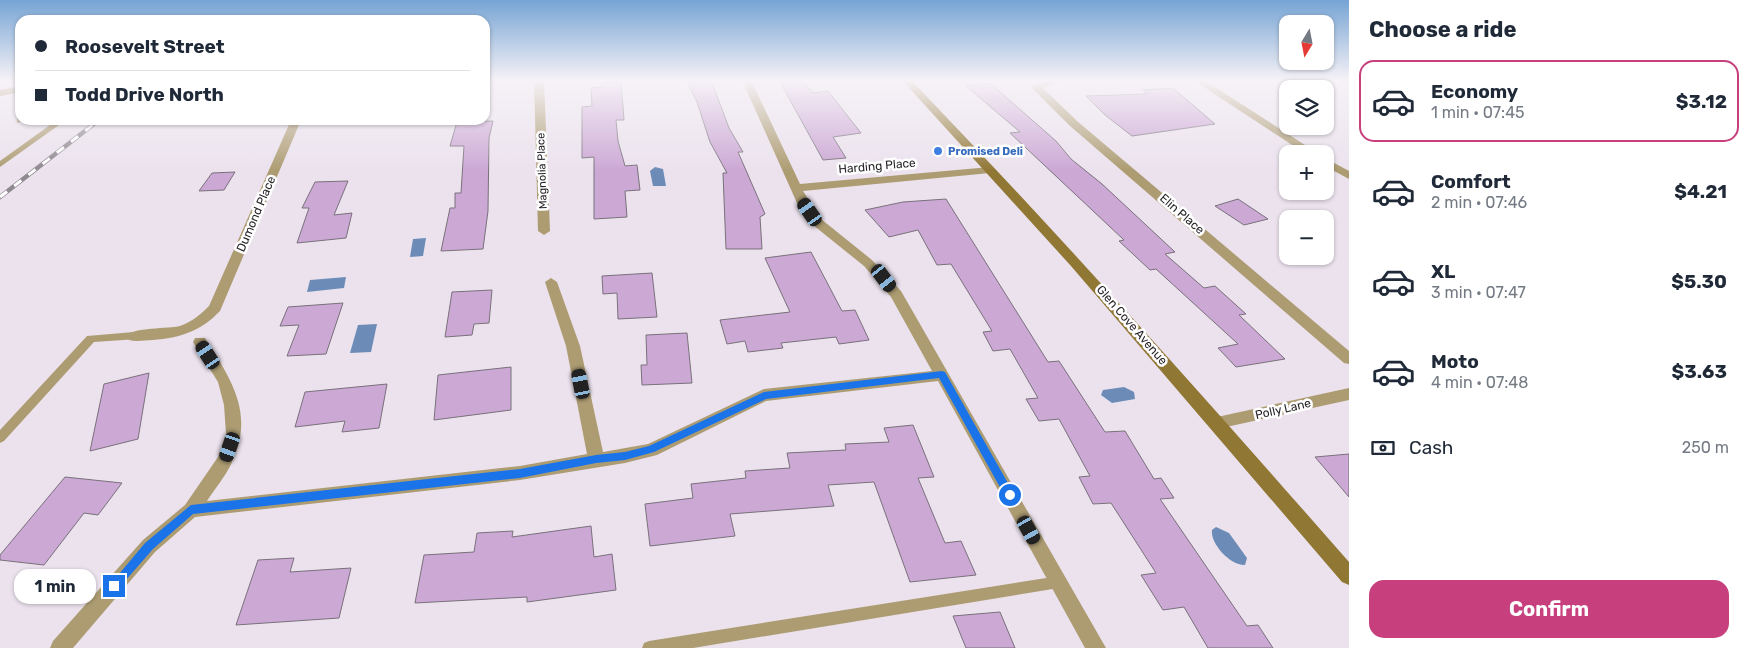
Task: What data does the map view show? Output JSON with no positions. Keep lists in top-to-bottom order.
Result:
{
  "streets": {
    "main road": ["Glen Cove Avenue"],
    "street": [
      "Harding Place",
      "Magnolia Place",
      "Dumond Place",
      "Elin Place",
      "Polly Lane"
    ]
  },
  "crossings": [
    ["Harding Place", "Glen Cove Avenue"],
    ["Glen Cove Avenue", "Polly Lane"]
  ],
  "places": ["Promised Deli"],
  "north": "bottom",
  "page": {
    "heading": "Choose a ride",
    "map_buttons": ["+", "−"],
    "banner": ["Roosevelt Street", "Todd Drive North"],
    "list": [
      {
        "name": "Economy",
        "note": "1 min · 07:45",
        "value": "$3.12"
      },
      {
        "name": "Comfort",
        "note": "2 min · 07:46",
        "value": "$4.21"
      },
      {
        "name": "XL",
        "note": "3 min · 07:47",
        "value": "$5.30"
      },
      {
        "name": "Moto",
        "note": "4 min · 07:48",
        "value": "$3.63"
      }
    ],
    "pay": ["Cash", "250 m"],
    "bubble": "1 min",
    "buttons": "Confirm"
  }
}
